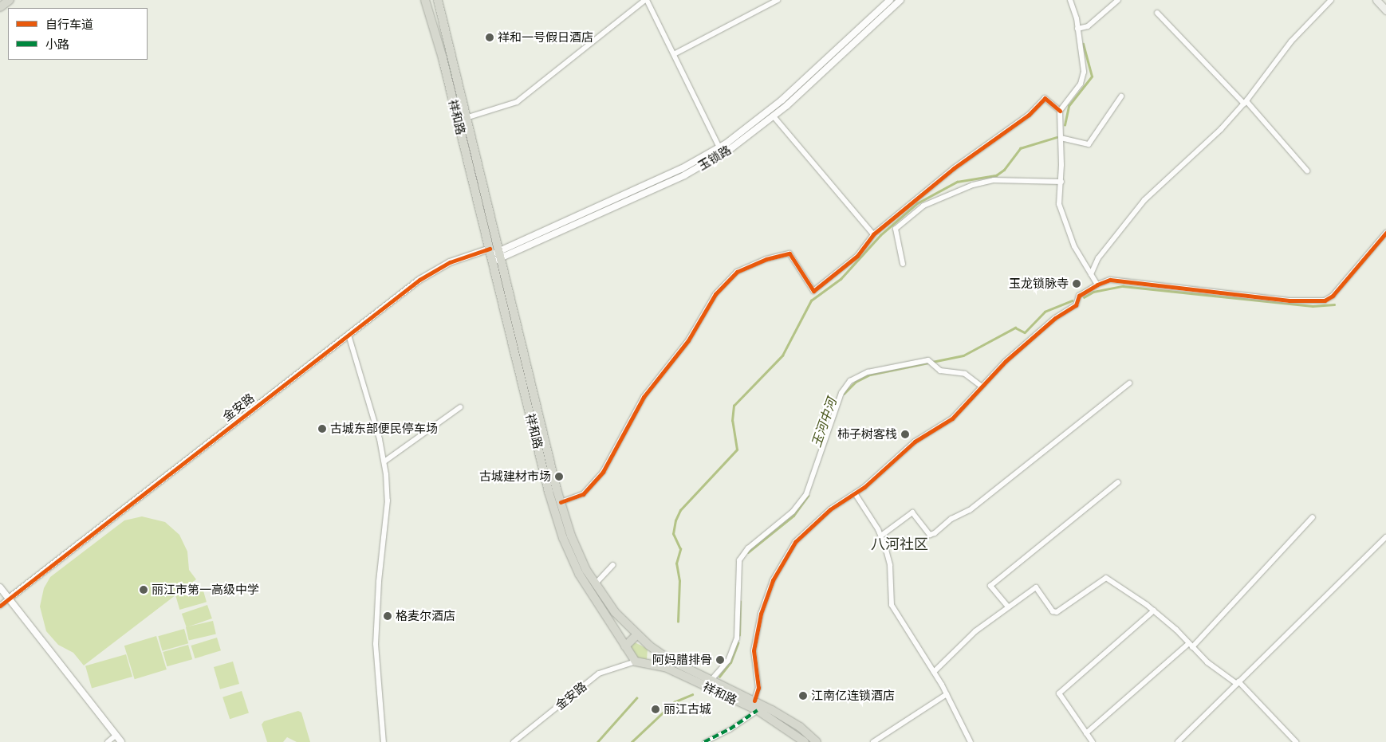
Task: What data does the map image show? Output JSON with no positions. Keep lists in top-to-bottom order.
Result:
{
  "streets": {
    "highway": ["祥和路"],
    "street": ["玉锁路", "金安路"]
  },
  "crossings": [
    ["祥和路", "玉锁路"],
    ["祥和路", "金安路"],
    ["玉锁路", "金安路"]
  ],
  "districts": ["八河社区"],
  "water": ["玉河中河"],
  "places": [
    "祥和一号假日酒店",
    "玉龙锁脉寺",
    "古城东部便民停车场",
    "柿子树客栈",
    "古城建材市场",
    "丽江市第一高级中学",
    "格麦尔酒店",
    "阿妈腊排骨",
    "江南亿连锁酒店",
    "丽江古城"
  ],
  "legend": ["自行车道", "小路"]
}
